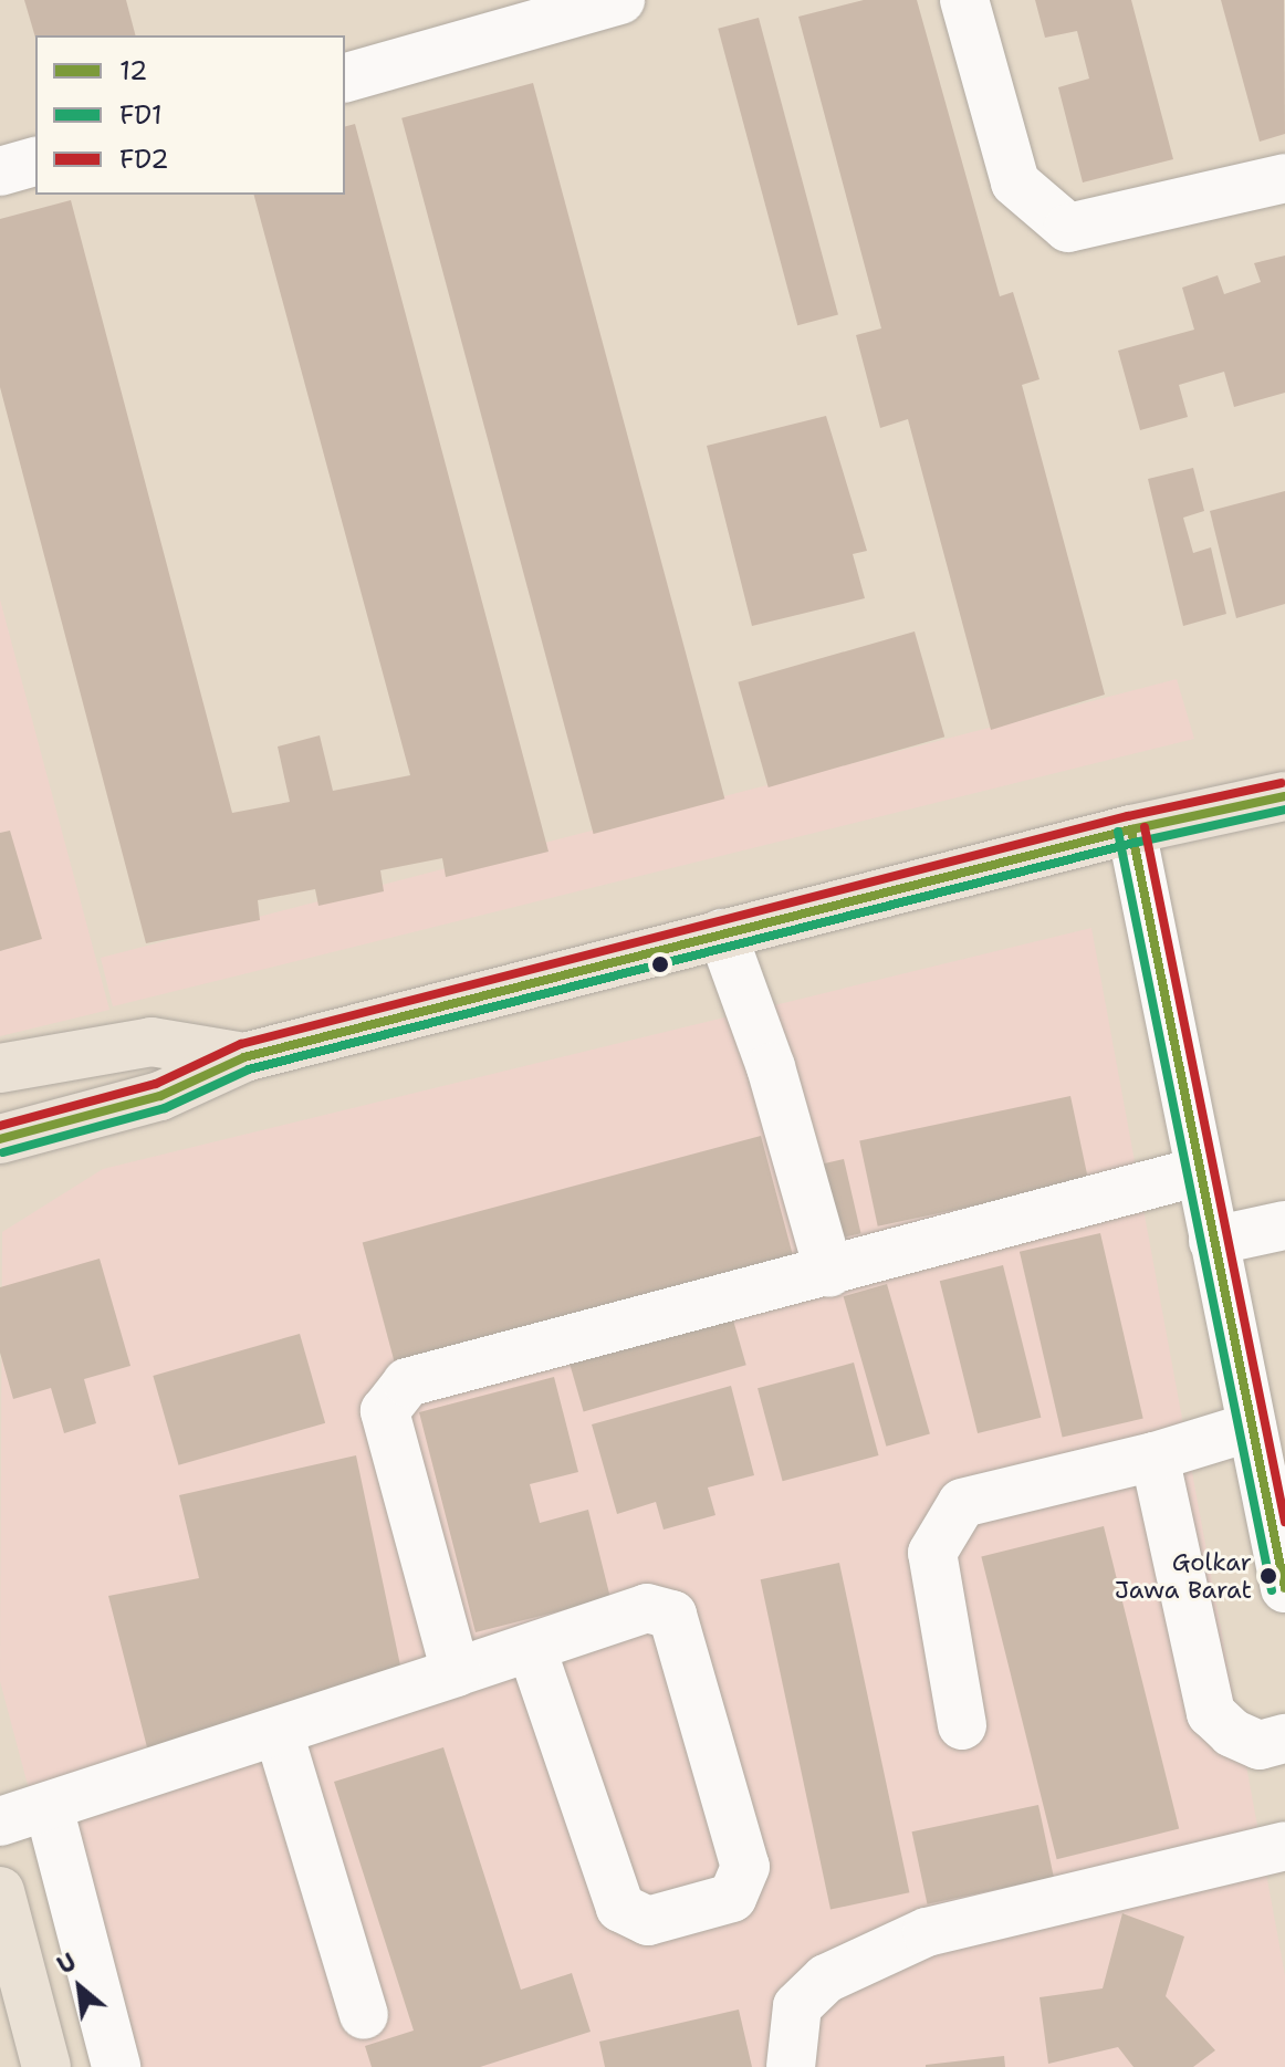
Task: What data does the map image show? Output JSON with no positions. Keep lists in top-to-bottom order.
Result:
{
  "places": ["Golkar Jawa Barat"],
  "lines": ["transit line FD2", "transit line 12", "transit line FD1"],
  "legend": ["12", "FD1", "FD2"],
  "north": "top left"
}
